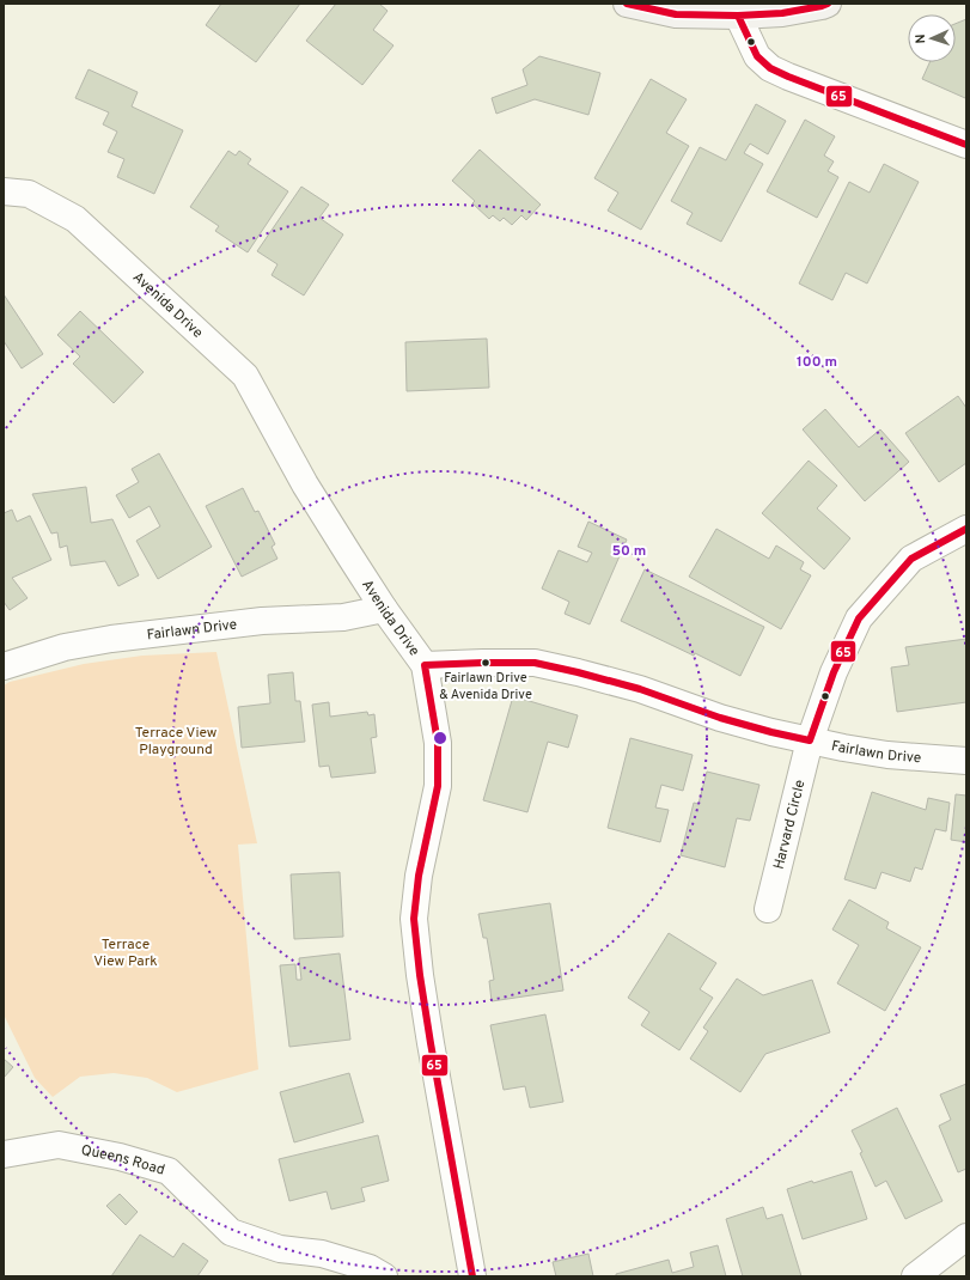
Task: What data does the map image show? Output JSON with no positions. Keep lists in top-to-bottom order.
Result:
{
  "streets": {
    "street": [
      "Avenida Drive",
      "Fairlawn Drive",
      "Harvard Circle",
      "Queens Road"
    ]
  },
  "crossings": [
    ["Avenida Drive", "Fairlawn Drive"],
    ["Fairlawn Drive", "Harvard Circle"]
  ],
  "parks": ["Terrace View Playground", "Terrace View Park"],
  "places": ["Fairlawn Drive & Avenida Drive"],
  "lines": ["transit line 65"],
  "north": "left",
  "rings": ["100 m", "50 m"]
}
